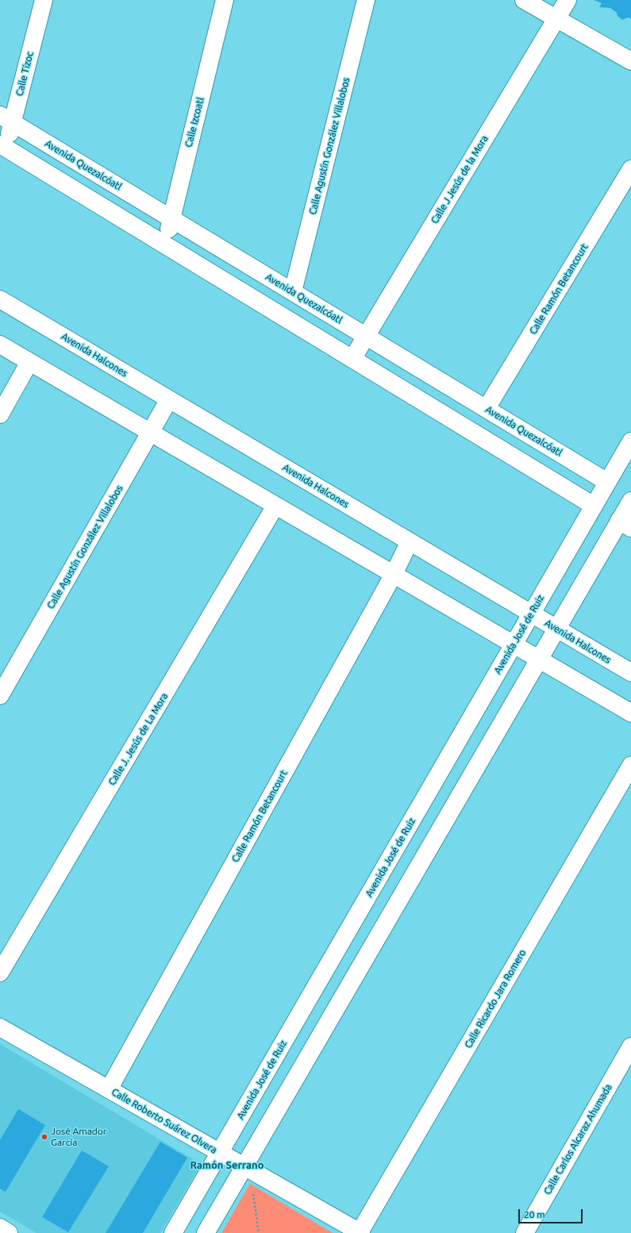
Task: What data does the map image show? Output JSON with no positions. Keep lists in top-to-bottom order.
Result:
{
  "streets": {
    "street": [
      "Calle Tízoc",
      "Calle Izcoatl",
      "Calle Agustín González Villalobos",
      "Avenida Quezalcóatl",
      "Calle J Jesús de la Mora",
      "Calle Ramón Betancourt",
      "Avenida Halcones",
      "Avenida José de Ruiz",
      "Calle J. Jesús de La Mora",
      "Calle Ricardo Jara Romero",
      "Calle Roberto Suárez Olvera",
      "Calle Carlos Alcaraz Ahumada"
    ]
  },
  "crossings": [
    ["Calle Tízoc", "Avenida Quezalcóatl"],
    ["Calle Izcoatl", "Avenida Quezalcóatl"],
    ["Calle Agustín González Villalobos", "Avenida Quezalcóatl"],
    ["Calle Agustín González Villalobos", "Avenida Halcones"],
    ["Avenida Quezalcóatl", "Calle J Jesús de la Mora"],
    ["Avenida Quezalcóatl", "Calle Ramón Betancourt"],
    ["Avenida Quezalcóatl", "Avenida José de Ruiz"],
    ["Calle Ramón Betancourt", "Avenida Halcones"],
    ["Calle Ramón Betancourt", "Calle Roberto Suárez Olvera"],
    ["Avenida Halcones", "Avenida José de Ruiz"],
    ["Avenida José de Ruiz", "Calle Roberto Suárez Olvera"],
    ["Calle Ricardo Jara Romero", "Calle Roberto Suárez Olvera"]
  ],
  "districts": ["Ramón Serrano"],
  "places": ["José Amador García"],
  "scale_bar": "20 m"
}
